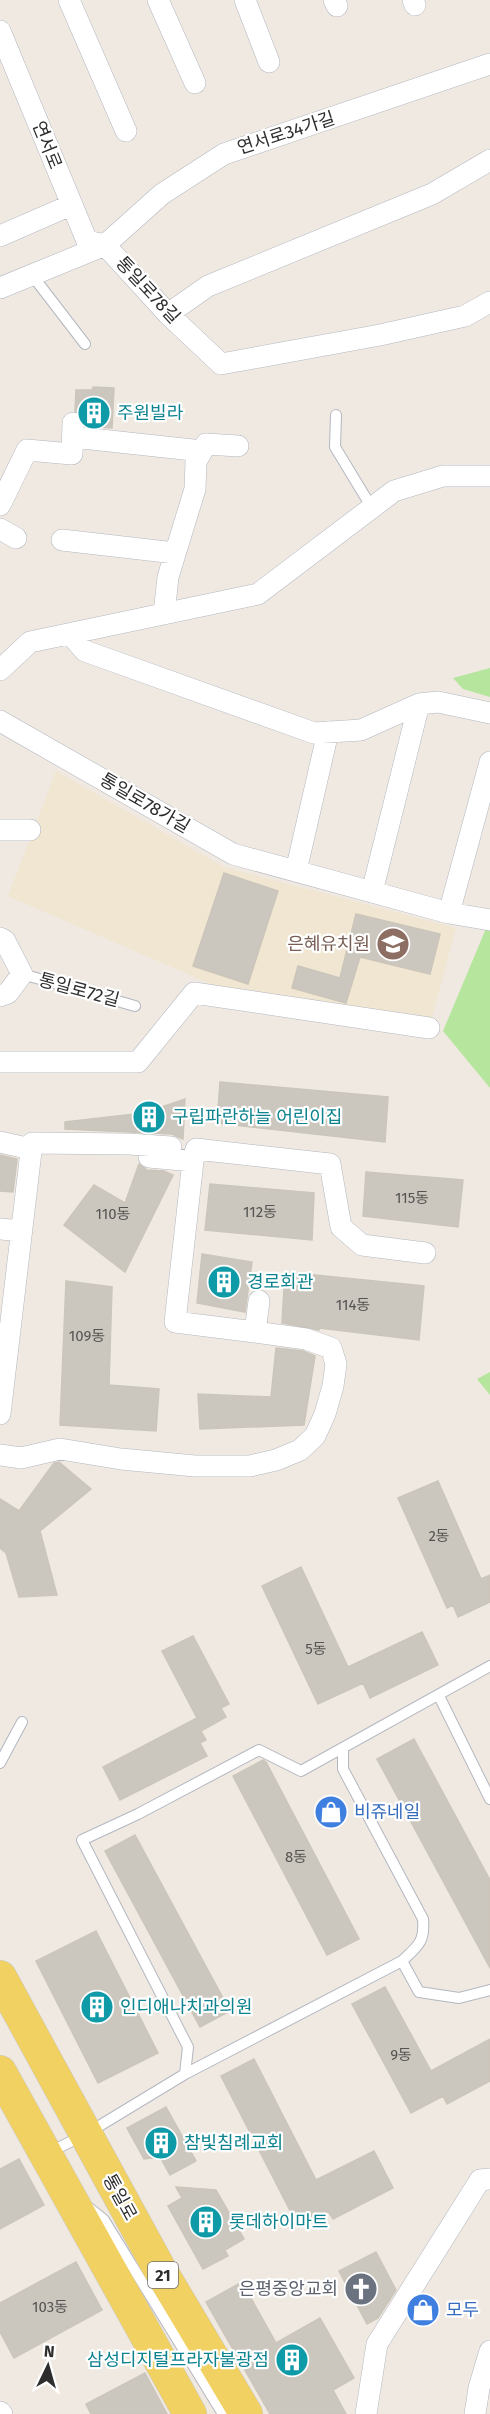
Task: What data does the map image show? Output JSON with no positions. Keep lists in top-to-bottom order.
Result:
{
  "streets": {
    "main road": ["통일로", "21"],
    "street": [
      "연서로34가길",
      "연서로",
      "통일로78길",
      "통일로78가길",
      "통일로72길"
    ]
  },
  "crossings": [
    ["연서로34가길", "연서로"],
    ["연서로34가길", "통일로78길"],
    ["연서로", "통일로78길"]
  ],
  "places": {
    "building": [
      "주원빌라",
      "구립파란하늘 어린이집",
      "경로회관",
      "인디애나치과의원",
      "참빛침례교회",
      "롯데하이마트",
      "삼성디지털프라자불광점"
    ],
    "school or university": ["은혜유치원"],
    "shop": ["비쥬네일", "모두"],
    "church": ["은평중앙교회"]
  },
  "house_numbers": [
    "115동",
    "112동",
    "110동",
    "114동",
    "109동",
    "2동",
    "5동",
    "8동",
    "9동",
    "103동"
  ],
  "north": "top"
}
